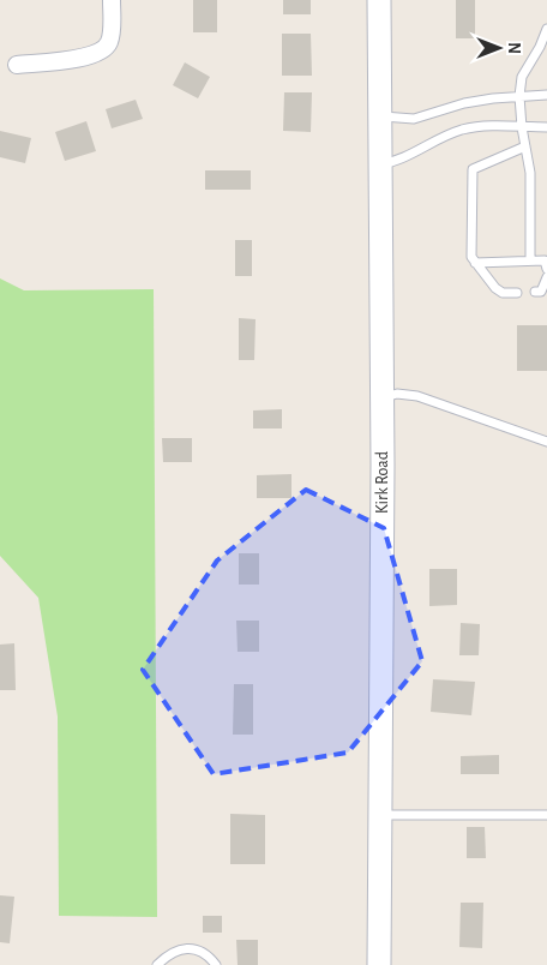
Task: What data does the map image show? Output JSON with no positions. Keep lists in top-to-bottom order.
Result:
{
  "streets": {
    "street": ["Kirk Road"]
  },
  "north": "right"
}
